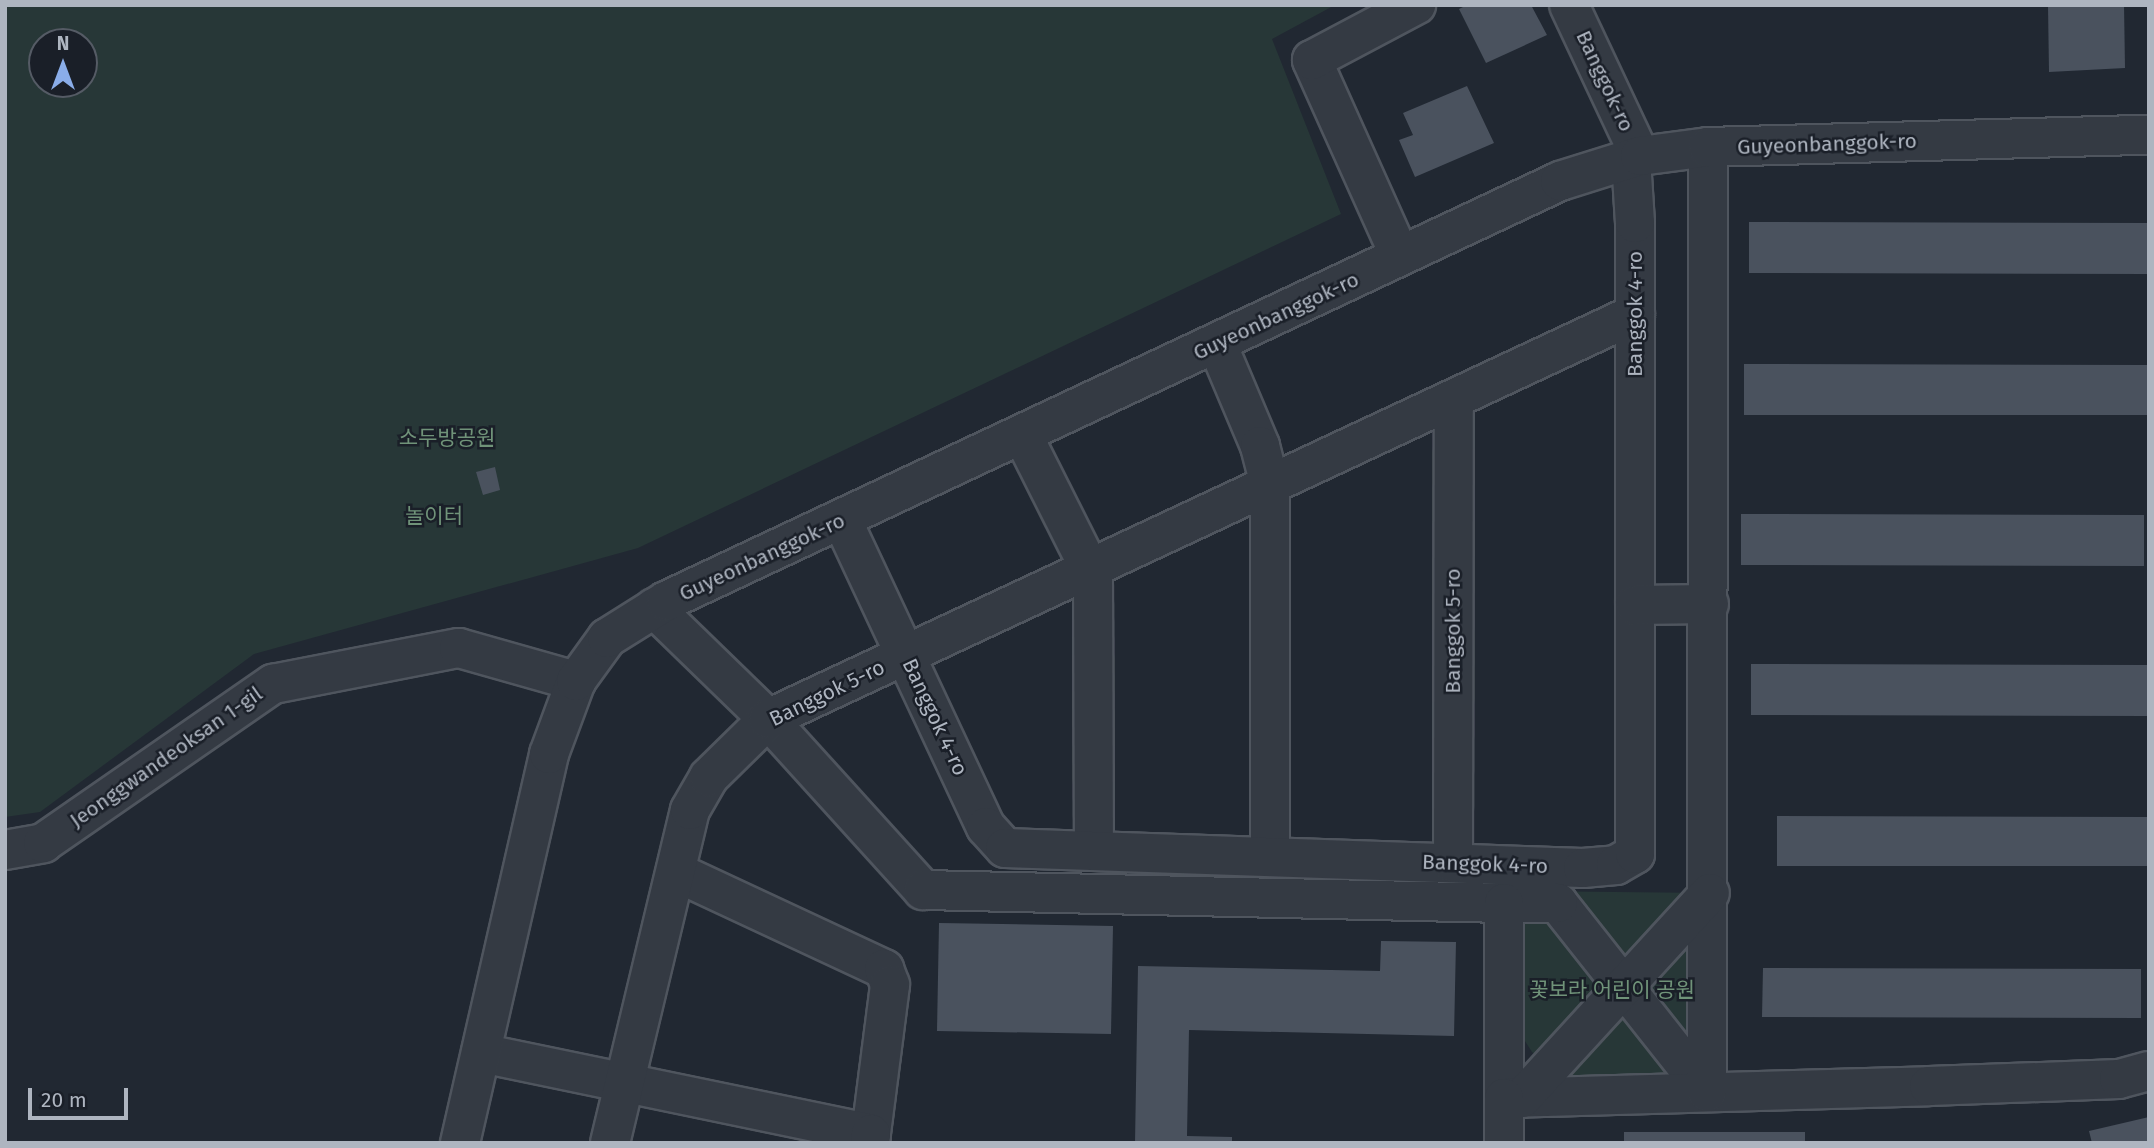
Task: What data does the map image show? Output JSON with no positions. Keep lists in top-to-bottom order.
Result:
{
  "streets": {
    "street": [
      "Banggok-ro",
      "Guyeonbanggok-ro",
      "Banggok 4-ro",
      "Banggok 5-ro",
      "Jeonggwandeoksan 1-gil"
    ]
  },
  "crossings": [
    ["Banggok-ro", "Guyeonbanggok-ro"],
    ["Banggok-ro", "Banggok 4-ro"],
    ["Guyeonbanggok-ro", "Banggok 4-ro"],
    ["Guyeonbanggok-ro", "Jeonggwandeoksan 1-gil"],
    ["Banggok 4-ro", "Banggok 5-ro"]
  ],
  "parks": ["소두방공원", "놀이터", "꽃보라 어린이 공원"],
  "scale_bar": "20 m",
  "north": "top"
}
